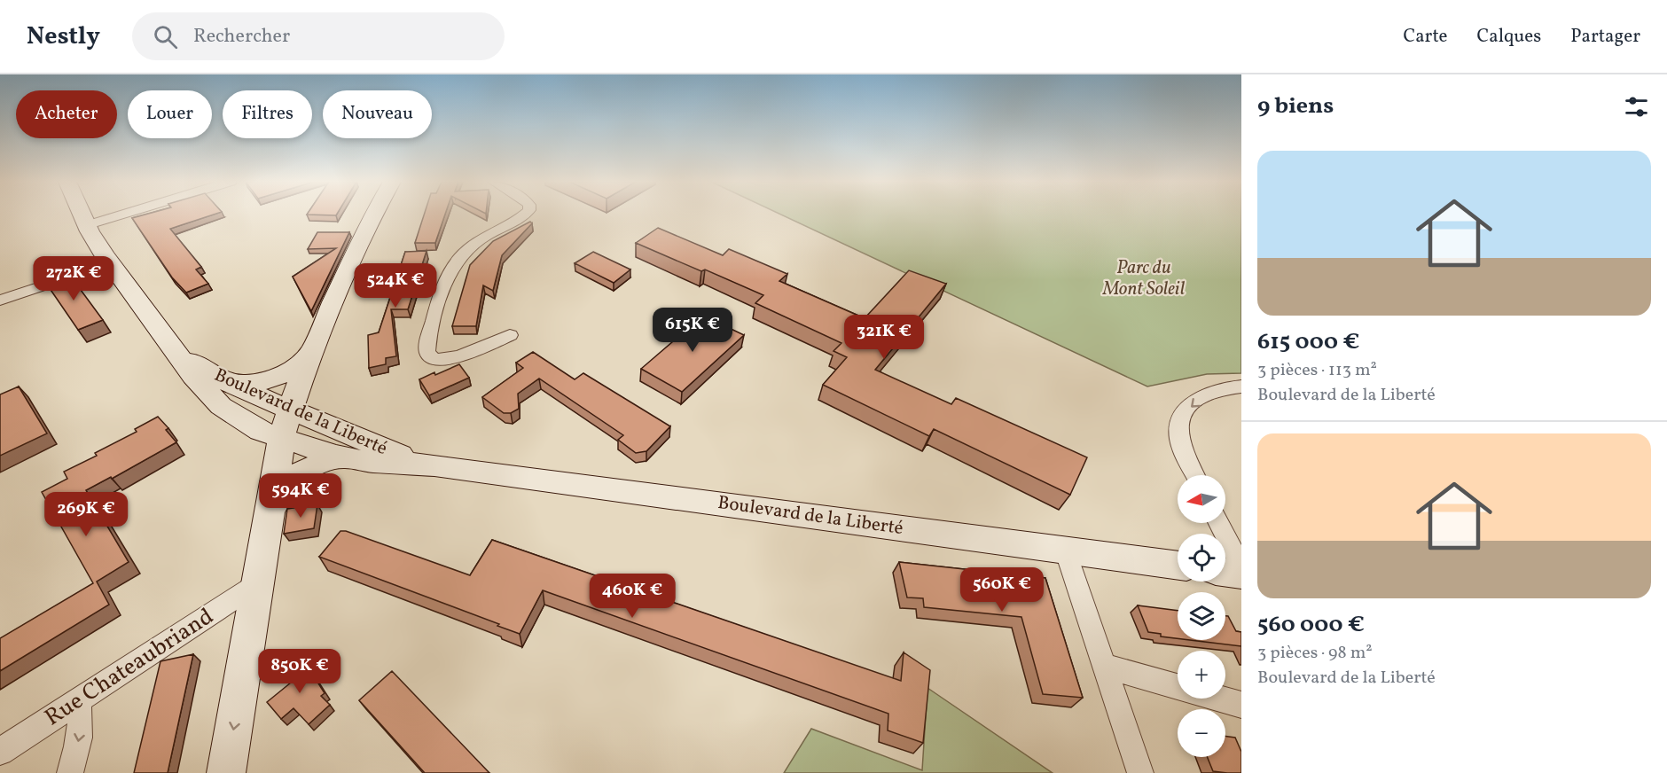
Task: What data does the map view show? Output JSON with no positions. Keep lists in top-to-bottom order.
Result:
{
  "streets": {
    "main road": ["Boulevard de la Liberté"],
    "street": ["Rue Chateaubriand"]
  },
  "parks": ["Parc du Mont Soleil"],
  "north": "left",
  "page": {
    "header": "Nestly",
    "search": "Rechercher",
    "nav": ["Carte", "Calques", "Partager"],
    "heading": "9 biens",
    "chip": [
      "Acheter",
      "Louer",
      "Filtres",
      "Nouveau"
    ],
    "list": [
      {
        "name": "615 000 €",
        "note": "3 pièces · 113 m² · Boulevard de la Liberté"
      },
      {
        "name": "560 000 €",
        "note": "3 pièces · 98 m² · Boulevard de la Liberté"
      }
    ],
    "price": [
      "272K €",
      "524K €",
      "615K €",
      "321K €",
      "594K €",
      "269K €",
      "560K €",
      "460K €",
      "850K €"
    ],
    "map_buttons": ["+", "−"]
  }
}
